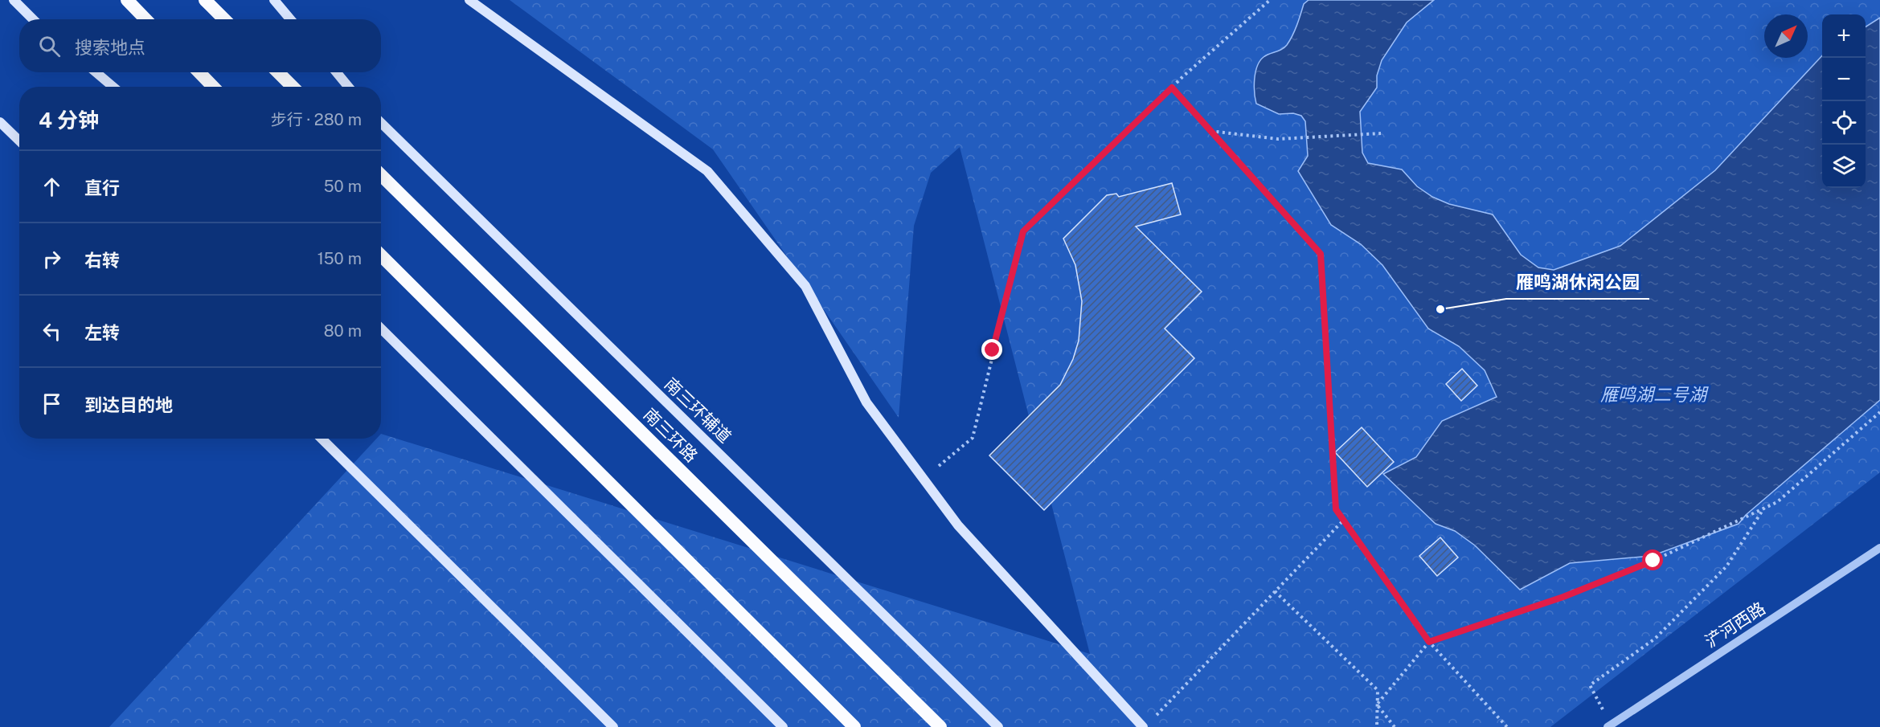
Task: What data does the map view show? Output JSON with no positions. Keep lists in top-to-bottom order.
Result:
{
  "streets": {
    "highway": ["南三环路"],
    "main road": ["南三环辅道"],
    "street": ["浐河西路"]
  },
  "water": ["雁鸣湖二号湖"],
  "places": ["雁鸣湖休闲公园"],
  "north": "top right",
  "page": {
    "map_buttons": ["+", "−"],
    "search": "搜索地点",
    "heading": ["4 分钟", "步行 · 280 m"],
    "list": [
      ["直行", "50 m"],
      ["右转", "150 m"],
      ["左转", "80 m"],
      "到达目的地"
    ]
  }
}
